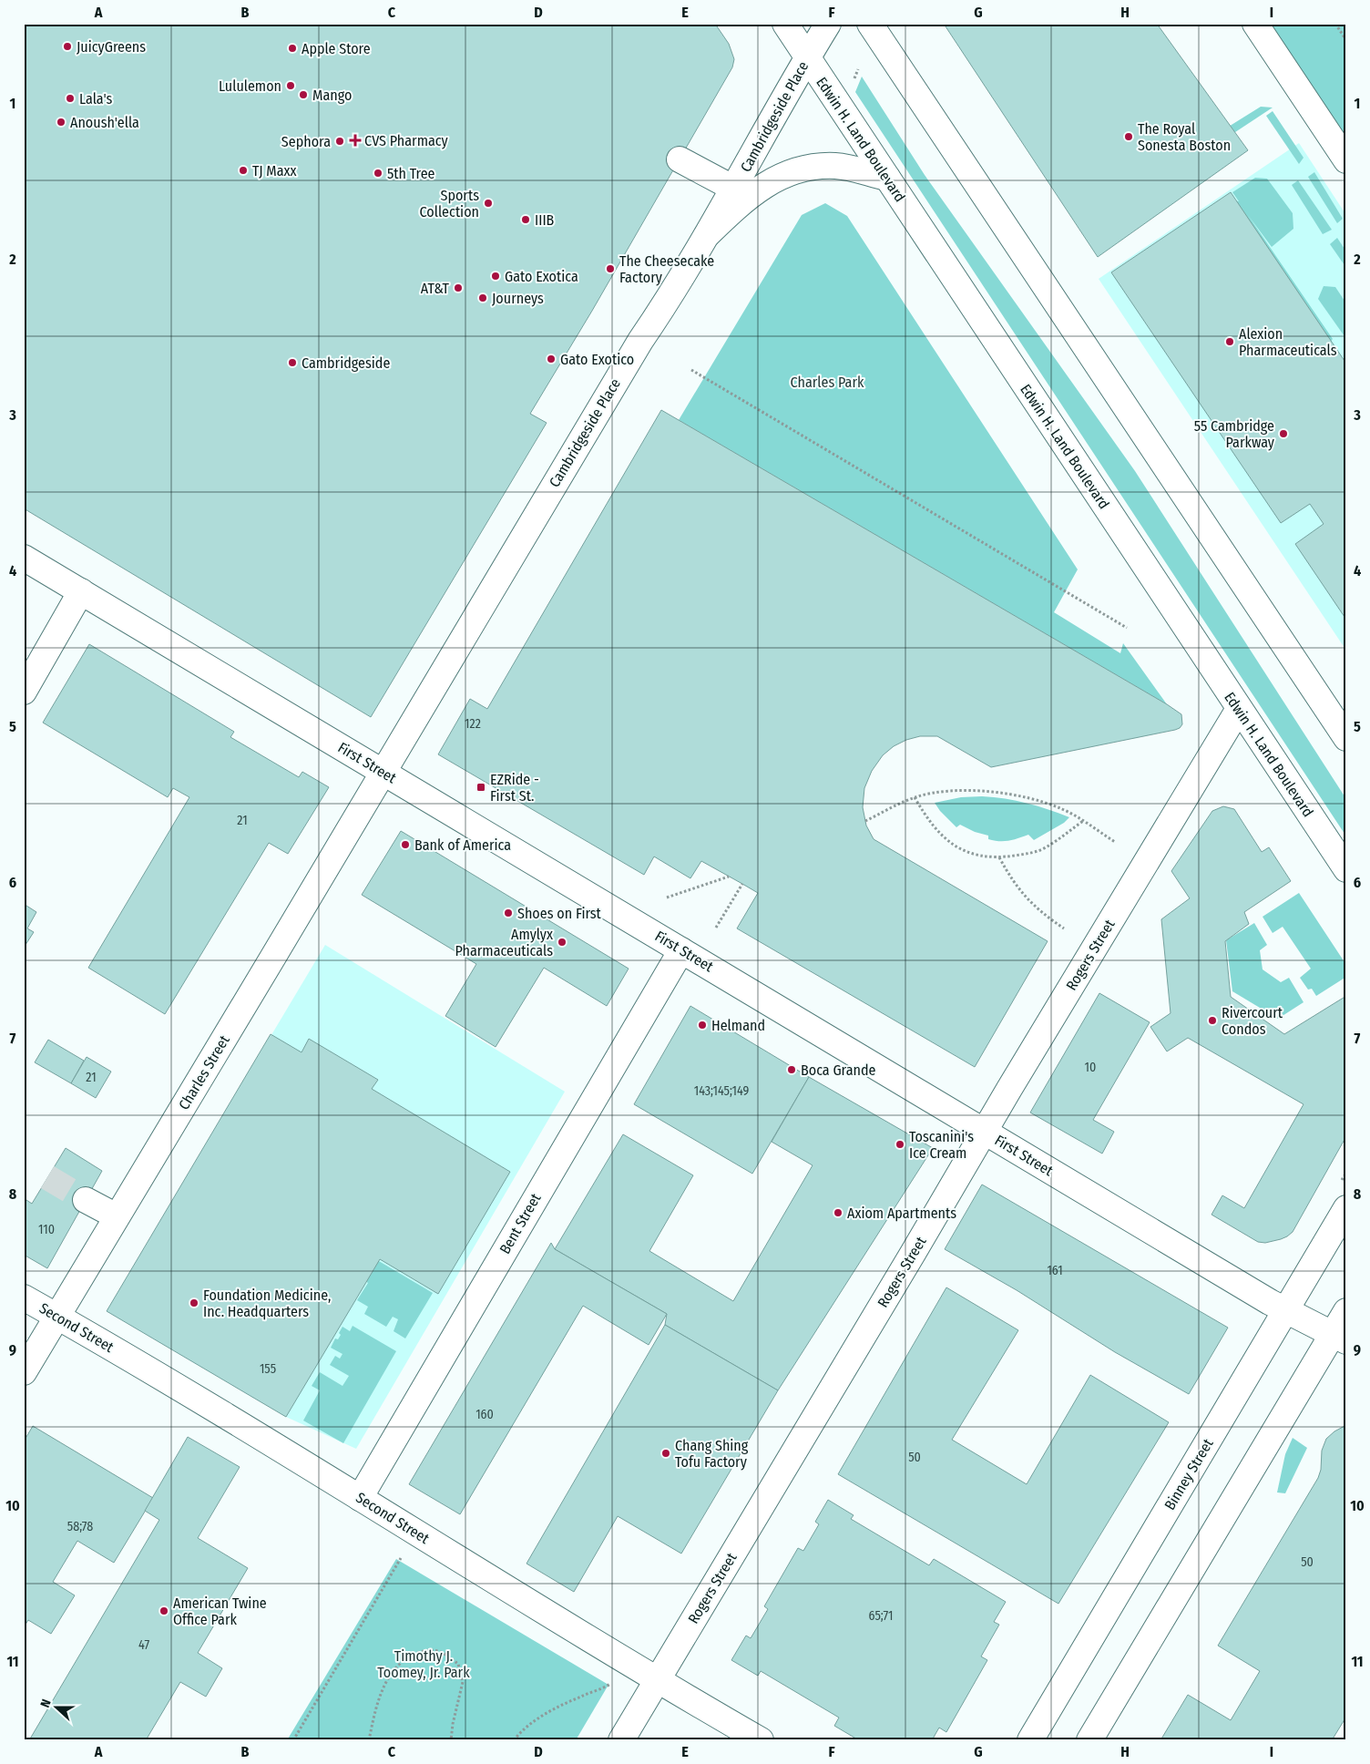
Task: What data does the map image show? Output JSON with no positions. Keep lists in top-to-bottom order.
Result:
{
  "streets": {
    "street": [
      "Cambridgeside Place",
      "Edwin H. Land Boulevard",
      "First Street",
      "Rogers Street",
      "Charles Street",
      "Bent Street",
      "Second Street",
      "Binney Street"
    ]
  },
  "crossings": [
    ["Cambridgeside Place", "Edwin H. Land Boulevard"],
    ["Cambridgeside Place", "First Street"],
    ["Cambridgeside Place", "Charles Street"],
    ["Edwin H. Land Boulevard", "Rogers Street"],
    ["First Street", "Rogers Street"],
    ["First Street", "Charles Street"],
    ["First Street", "Bent Street"],
    ["First Street", "Binney Street"],
    ["Rogers Street", "Second Street"],
    ["Charles Street", "Second Street"],
    ["Bent Street", "Second Street"]
  ],
  "parks": ["Charles Park", "Timothy J. Toomey, Jr. Park"],
  "places": {
    "other": [
      "JuicyGreens",
      "Apple Store",
      "Lululemon",
      "Mango",
      "Lala's",
      "Anoush'ella",
      "The Royal Sonesta Boston",
      "Sephora",
      "TJ Maxx",
      "5th Tree",
      "Sports Collection",
      "IIIB",
      "The Cheesecake Factory",
      "Gato Exotica",
      "AT&T",
      "Journeys",
      "Alexion Pharmaceuticals",
      "Gato Exotico",
      "Cambridgeside",
      "55 Cambridge Parkway",
      "Bank of America",
      "Shoes on First",
      "Amylyx Pharmaceuticals",
      "Rivercourt Condos",
      "Helmand",
      "Boca Grande",
      "Toscanini's Ice Cream",
      "Axiom Apartments",
      "Foundation Medicine, Inc. Headquarters",
      "Chang Shing Tofu Factory",
      "American Twine Office Park"
    ],
    "health": ["CVS Pharmacy"],
    "transit": ["EZRide - First St."]
  },
  "house_numbers": [
    "122",
    "21",
    "10",
    "21",
    "143;145;149",
    "110",
    "161",
    "155",
    "160",
    "50",
    "58;78",
    "50",
    "65;71",
    "47"
  ],
  "north": "left",
  "grid": {
    "columns": [
      "A",
      "B",
      "C",
      "D",
      "E",
      "F",
      "G",
      "H",
      "I"
    ],
    "rows": [
      "1",
      "2",
      "3",
      "4",
      "5",
      "6",
      "7",
      "8",
      "9",
      "10",
      "11"
    ]
  }
}
